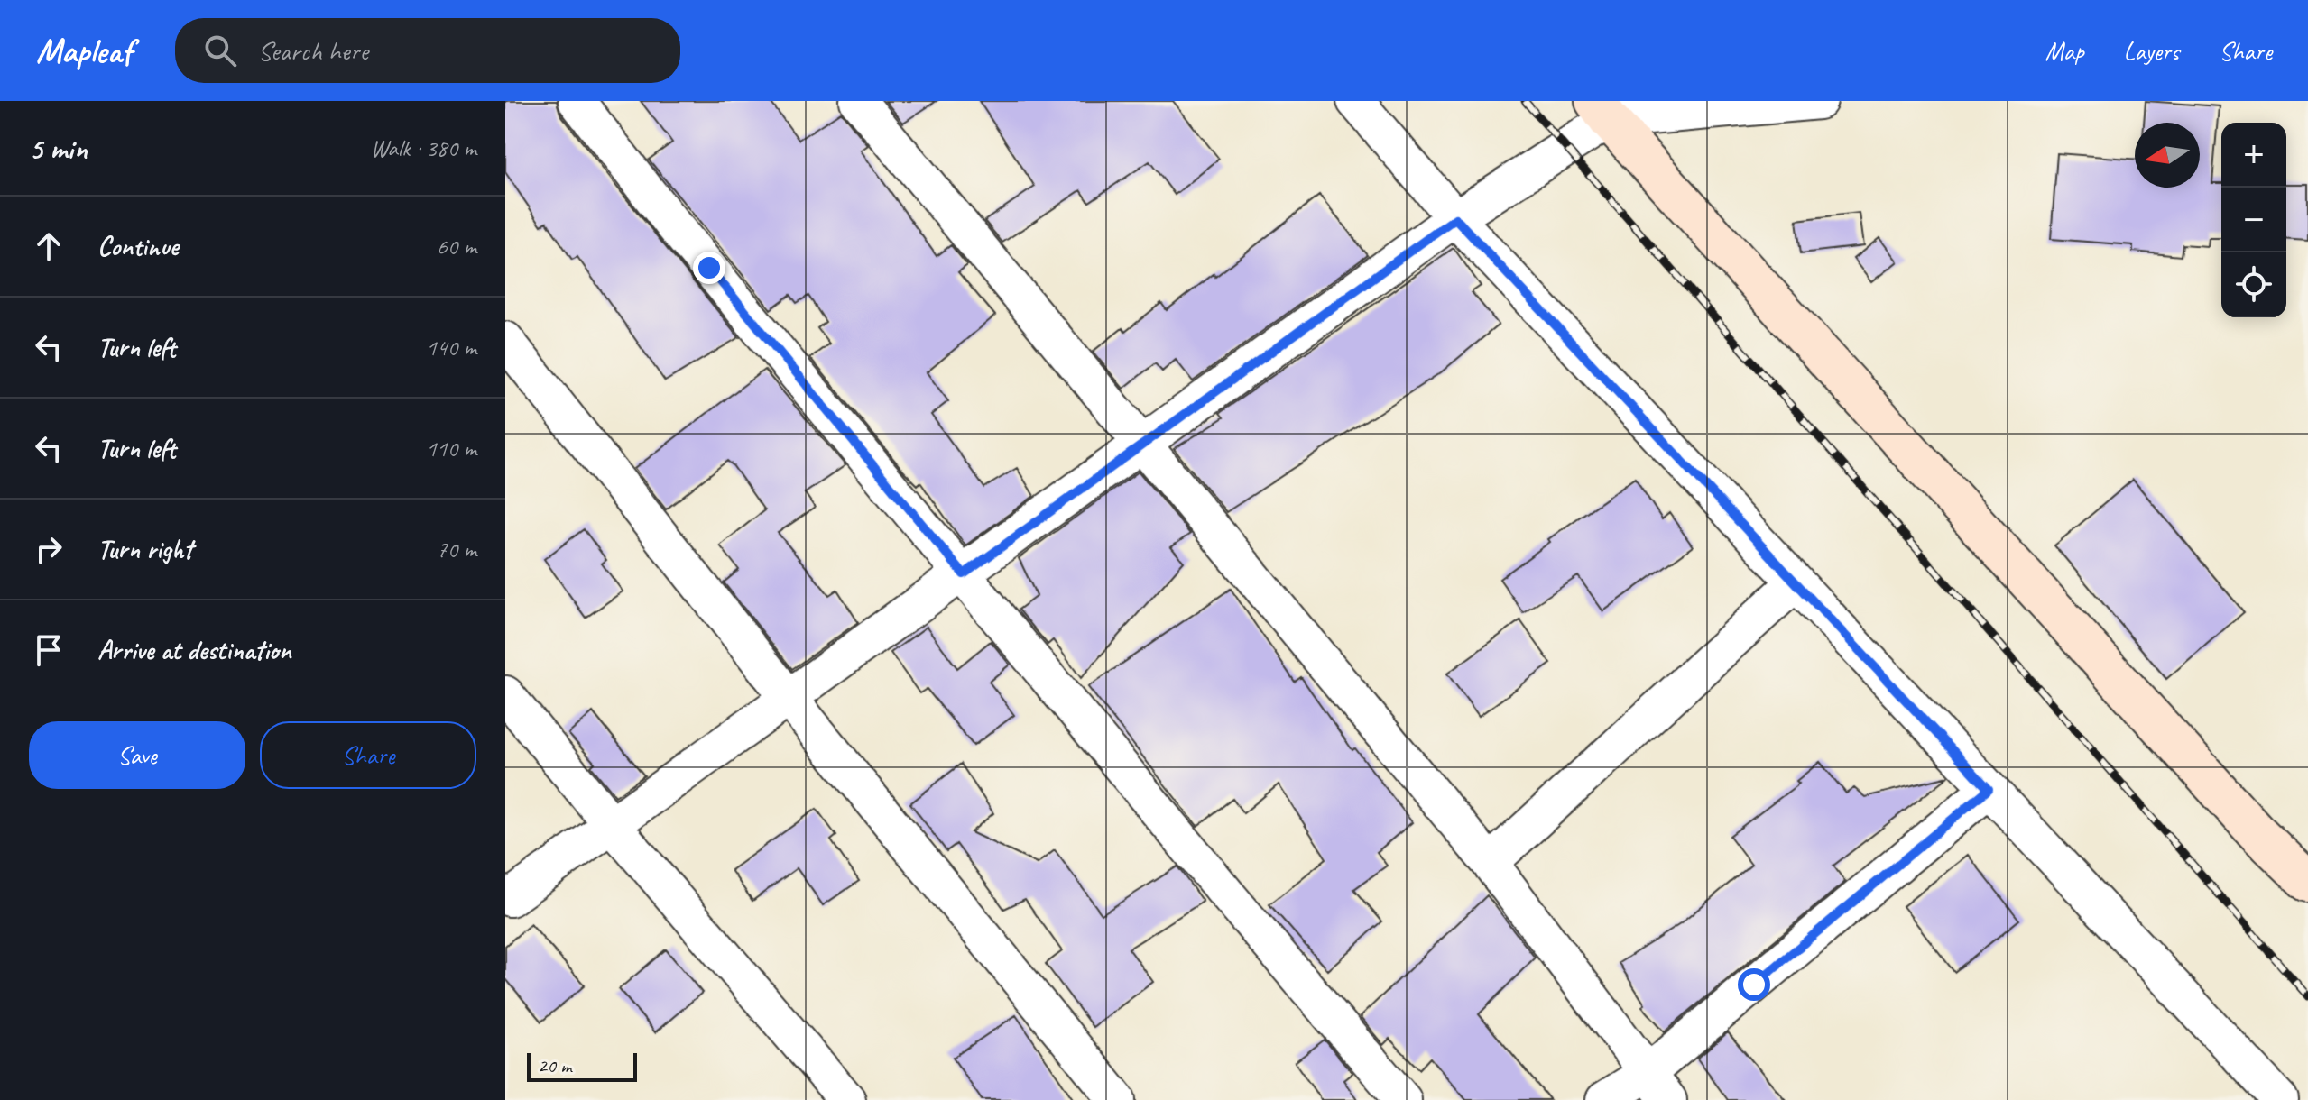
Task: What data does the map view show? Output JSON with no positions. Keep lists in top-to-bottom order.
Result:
{
  "scale_bar": "20 m",
  "north": "left",
  "page": {
    "header": "Mapleaf",
    "search": "Search here",
    "nav": ["Map", "Layers", "Share"],
    "heading": ["5 min", "Walk · 380 m"],
    "map_buttons": ["+", "−"],
    "list": [
      ["Continue", "60 m"],
      ["Turn left", "140 m"],
      ["Turn left", "110 m"],
      ["Turn right", "70 m"],
      "Arrive at destination"
    ],
    "buttons": ["Save", "Share"],
    "scale": "20 m"
  }
}
